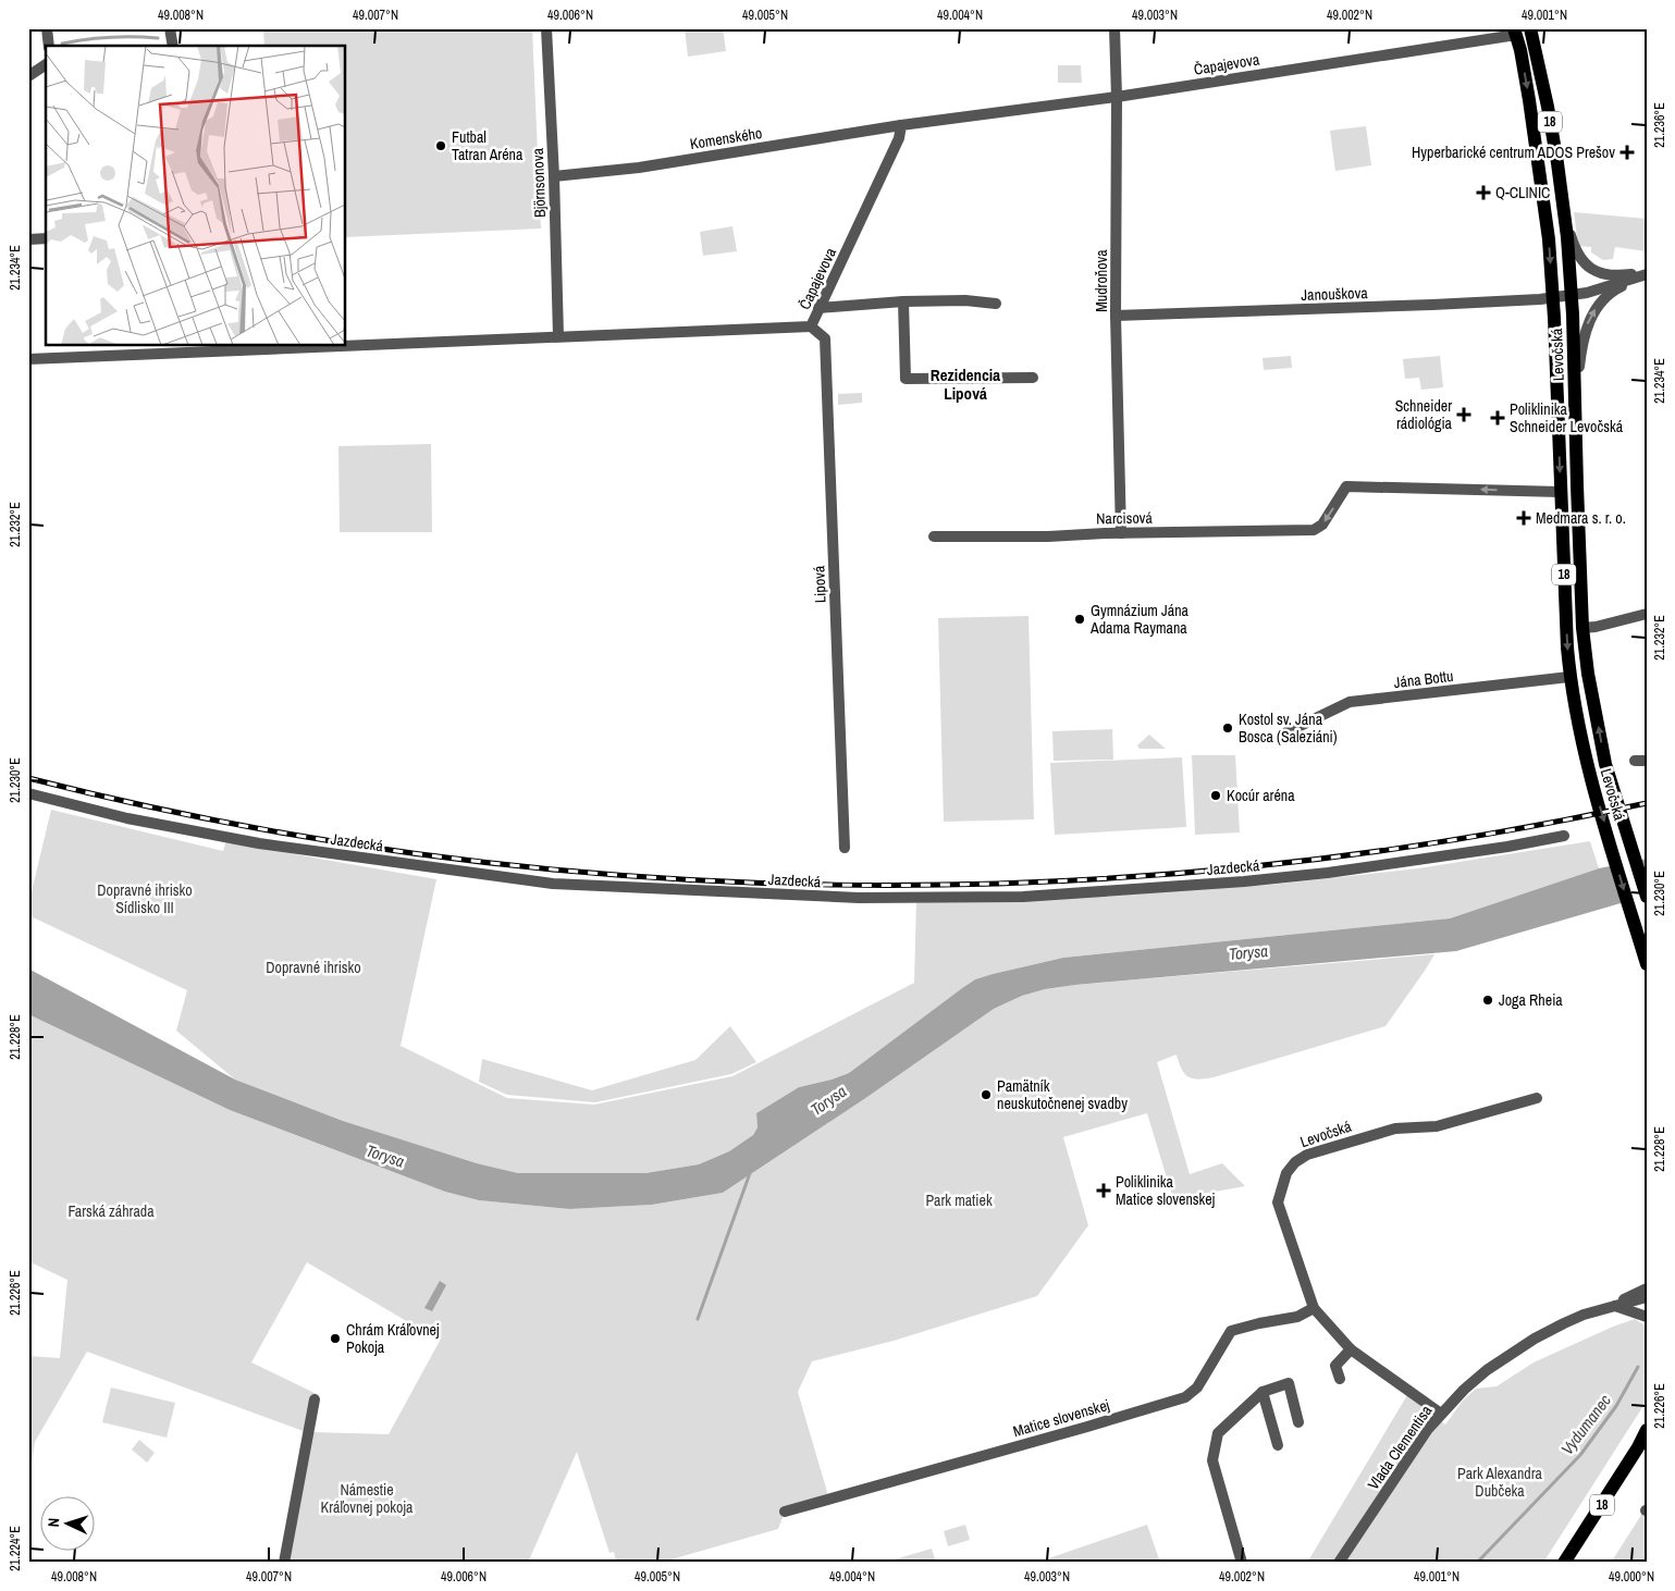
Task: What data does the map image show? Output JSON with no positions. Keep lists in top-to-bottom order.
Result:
{
  "streets": {
    "main road": ["18", "Levočská"],
    "street": [
      "Čapajevova",
      "Komenského",
      "Björnsonova",
      "Mudroňova",
      "Janouškova",
      "Narcisová",
      "Lipová",
      "Jána Bottu",
      "Jazdecká",
      "Matice slovenskej",
      "Vlada Clementisa"
    ]
  },
  "crossings": [
    ["Čapajevova", "Komenského"],
    ["Čapajevova", "Björnsonova"],
    ["Čapajevova", "Mudroňova"],
    ["Čapajevova", "Levočská"],
    ["Čapajevova", "Lipová"],
    ["Komenského", "Björnsonova"],
    ["Mudroňova", "Janouškova"],
    ["Mudroňova", "Narcisová"],
    ["Janouškova", "Levočská"],
    ["Levočská", "Narcisová"],
    ["Levočská", "Jána Bottu"],
    ["Levočská", "Matice slovenskej"]
  ],
  "one_way": ["Narcisová"],
  "districts": ["Rezidencia Lipová"],
  "water": ["Torysa", "Vydumanec"],
  "parks": [
    "Dopravné ihrisko Sídlisko III",
    "Dopravné ihrisko",
    "Park matiek",
    "Farská záhrada",
    "Park Alexandra Dubčeka",
    "Námestie Kráľovnej pokoja"
  ],
  "places": {
    "other": [
      "Futbal Tatran Aréna",
      "Gymnázium Jána Adama Raymana",
      "Kostol sv. Jána Bosca (Saleziáni)",
      "Kocúr aréna",
      "Joga Rheia",
      "Pamätník neuskutočnenej svadby",
      "Chrám Kráľovnej Pokoja"
    ],
    "health": [
      "Hyperbarické centrum ADOS Prešov",
      "Q-CLINIC",
      "Schneider rádiológia",
      "Poliklinika Schneider Levočská",
      "Medmara s. r. o.",
      "Poliklinika Matice slovenskej"
    ]
  },
  "north": "left",
  "coordinates": [
    "49.008°N",
    "49.007°N",
    "49.006°N",
    "49.005°N",
    "49.004°N",
    "49.003°N",
    "49.002°N",
    "49.001°N",
    "21.236°E",
    "21.234°E",
    "21.232°E",
    "21.230°E",
    "21.228°E",
    "21.226°E",
    "21.224°E",
    "49.000°N"
  ]
}
